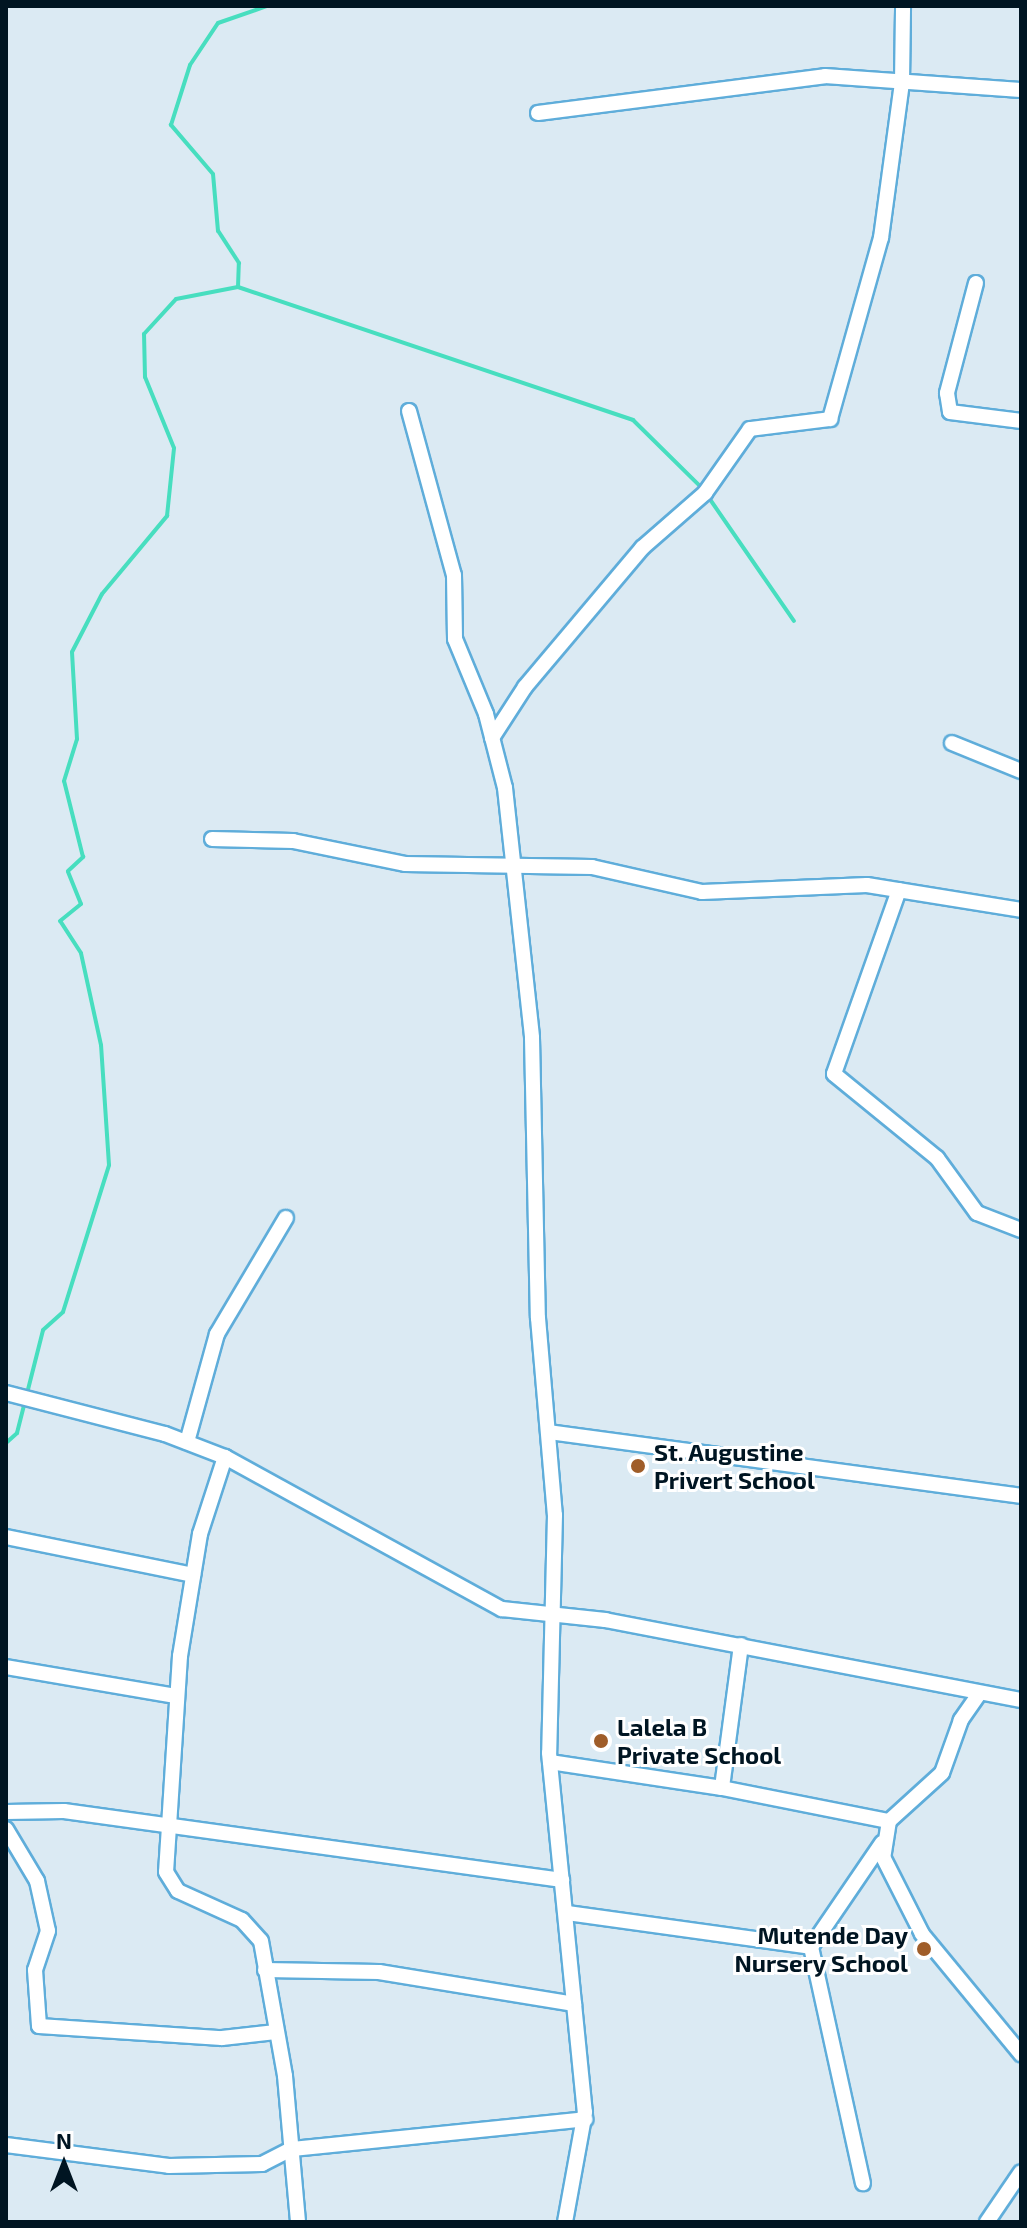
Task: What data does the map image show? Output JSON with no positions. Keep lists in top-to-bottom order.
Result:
{
  "places": ["St. Augustine Privert School", "Lalela B Private School", "Mutende Day Nursery School"],
  "north": "top"
}
